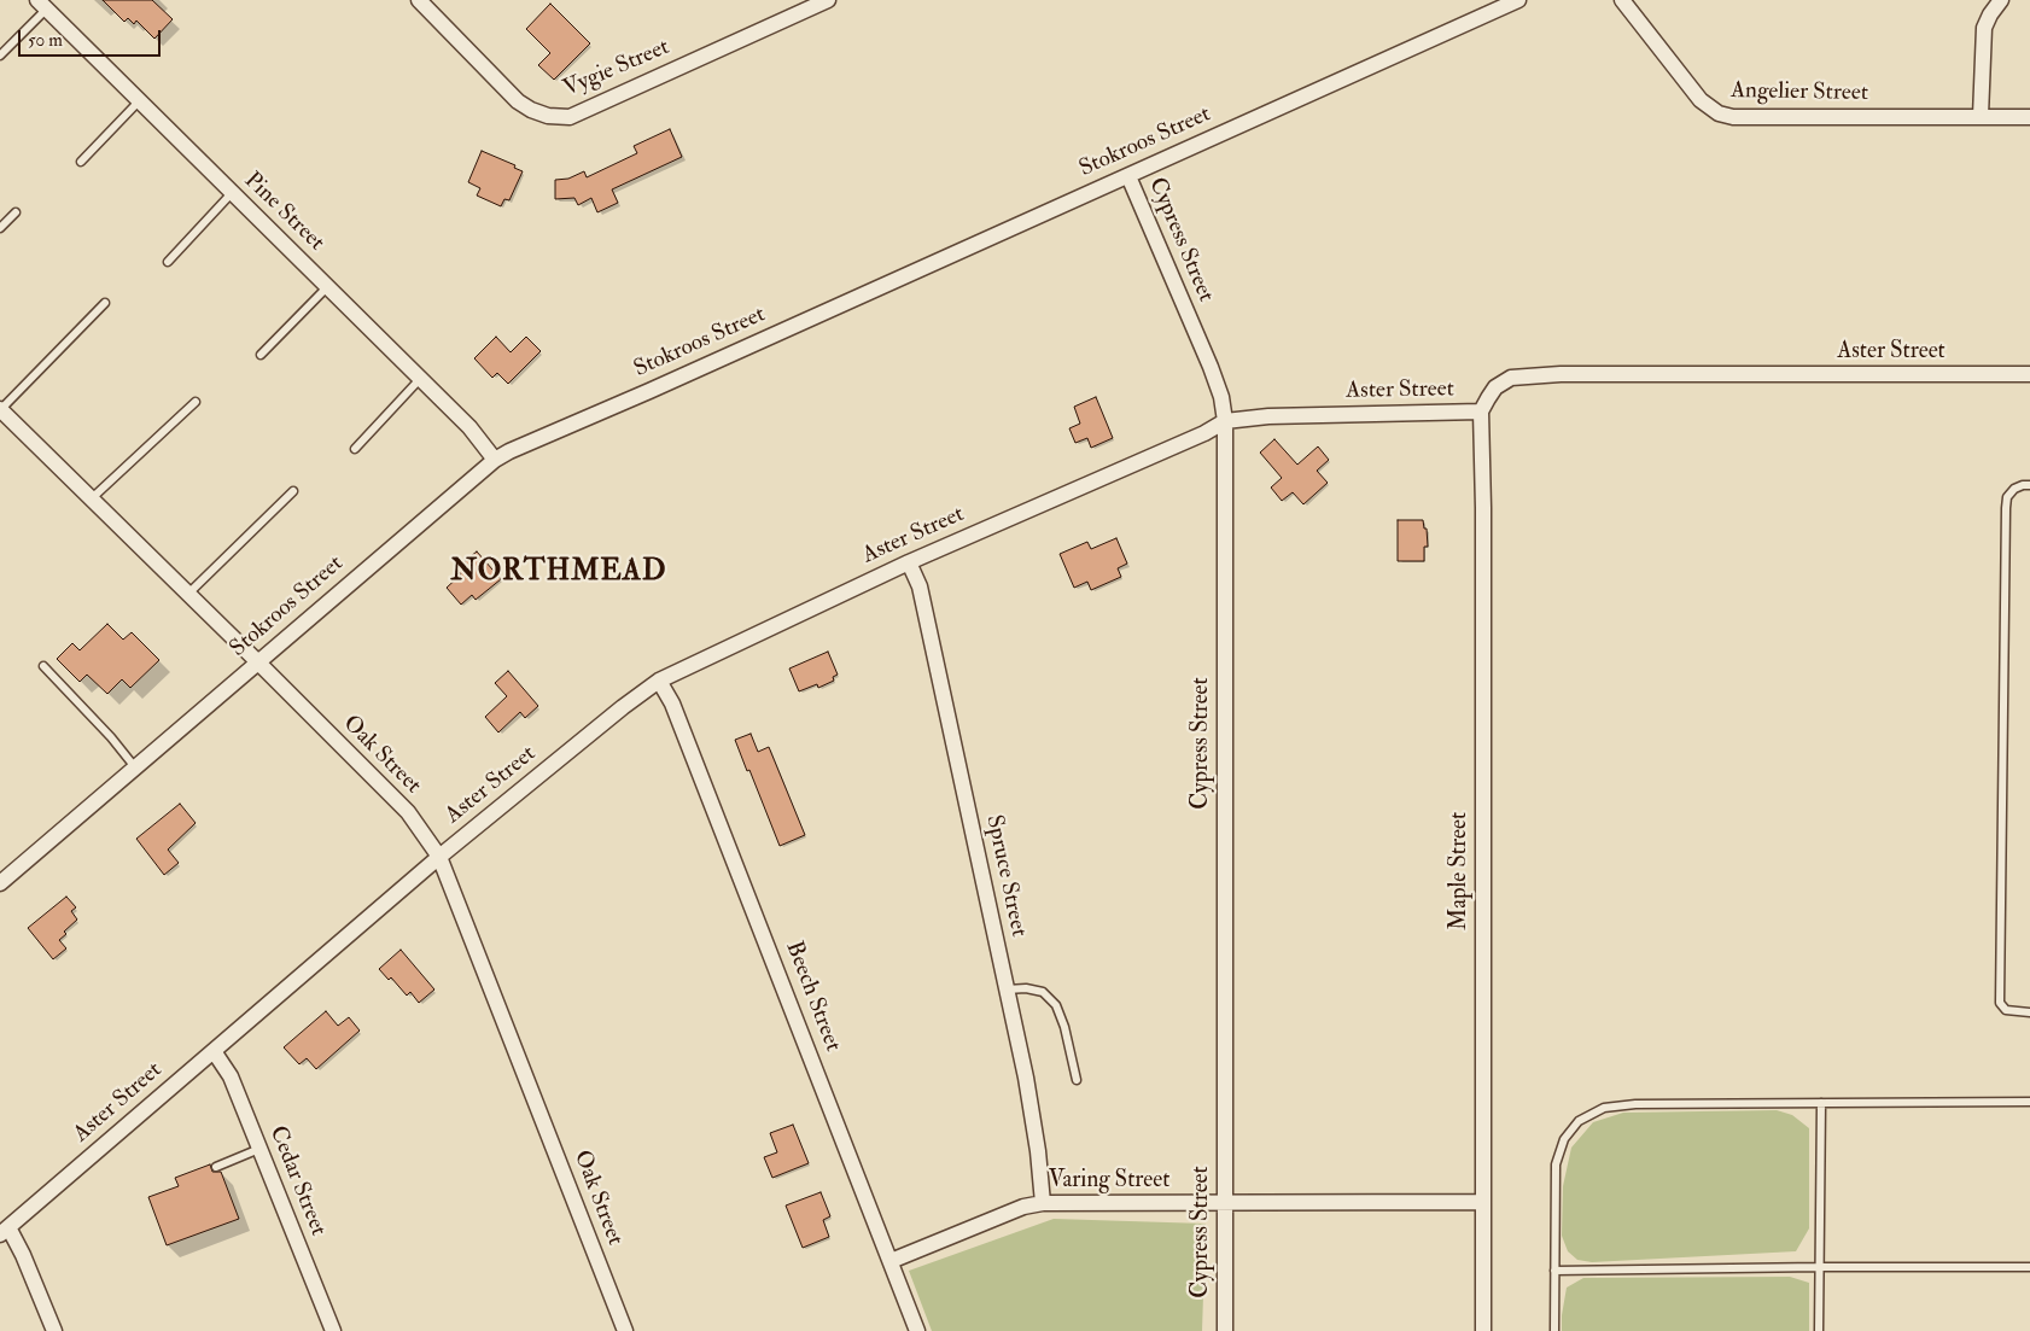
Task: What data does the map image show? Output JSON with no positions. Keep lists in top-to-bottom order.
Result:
{
  "streets": {
    "street": [
      "Vygie Street",
      "Angelier Street",
      "Stokroos Street",
      "Pine Street",
      "Cypress Street",
      "Aster Street",
      "Oak Street",
      "Maple Street",
      "Spruce Street",
      "Beech Street",
      "Cedar Street",
      "Varing Street"
    ]
  },
  "crossings": [
    ["Stokroos Street", "Pine Street"],
    ["Stokroos Street", "Cypress Street"],
    ["Stokroos Street", "Oak Street"],
    ["Cypress Street", "Aster Street"],
    ["Cypress Street", "Varing Street"],
    ["Aster Street", "Oak Street"],
    ["Aster Street", "Maple Street"],
    ["Aster Street", "Spruce Street"],
    ["Aster Street", "Beech Street"],
    ["Aster Street", "Cedar Street"],
    ["Maple Street", "Varing Street"],
    ["Spruce Street", "Varing Street"],
    ["Beech Street", "Varing Street"]
  ],
  "districts": ["NORTHMEAD"],
  "scale_bar": "50 m"
}
